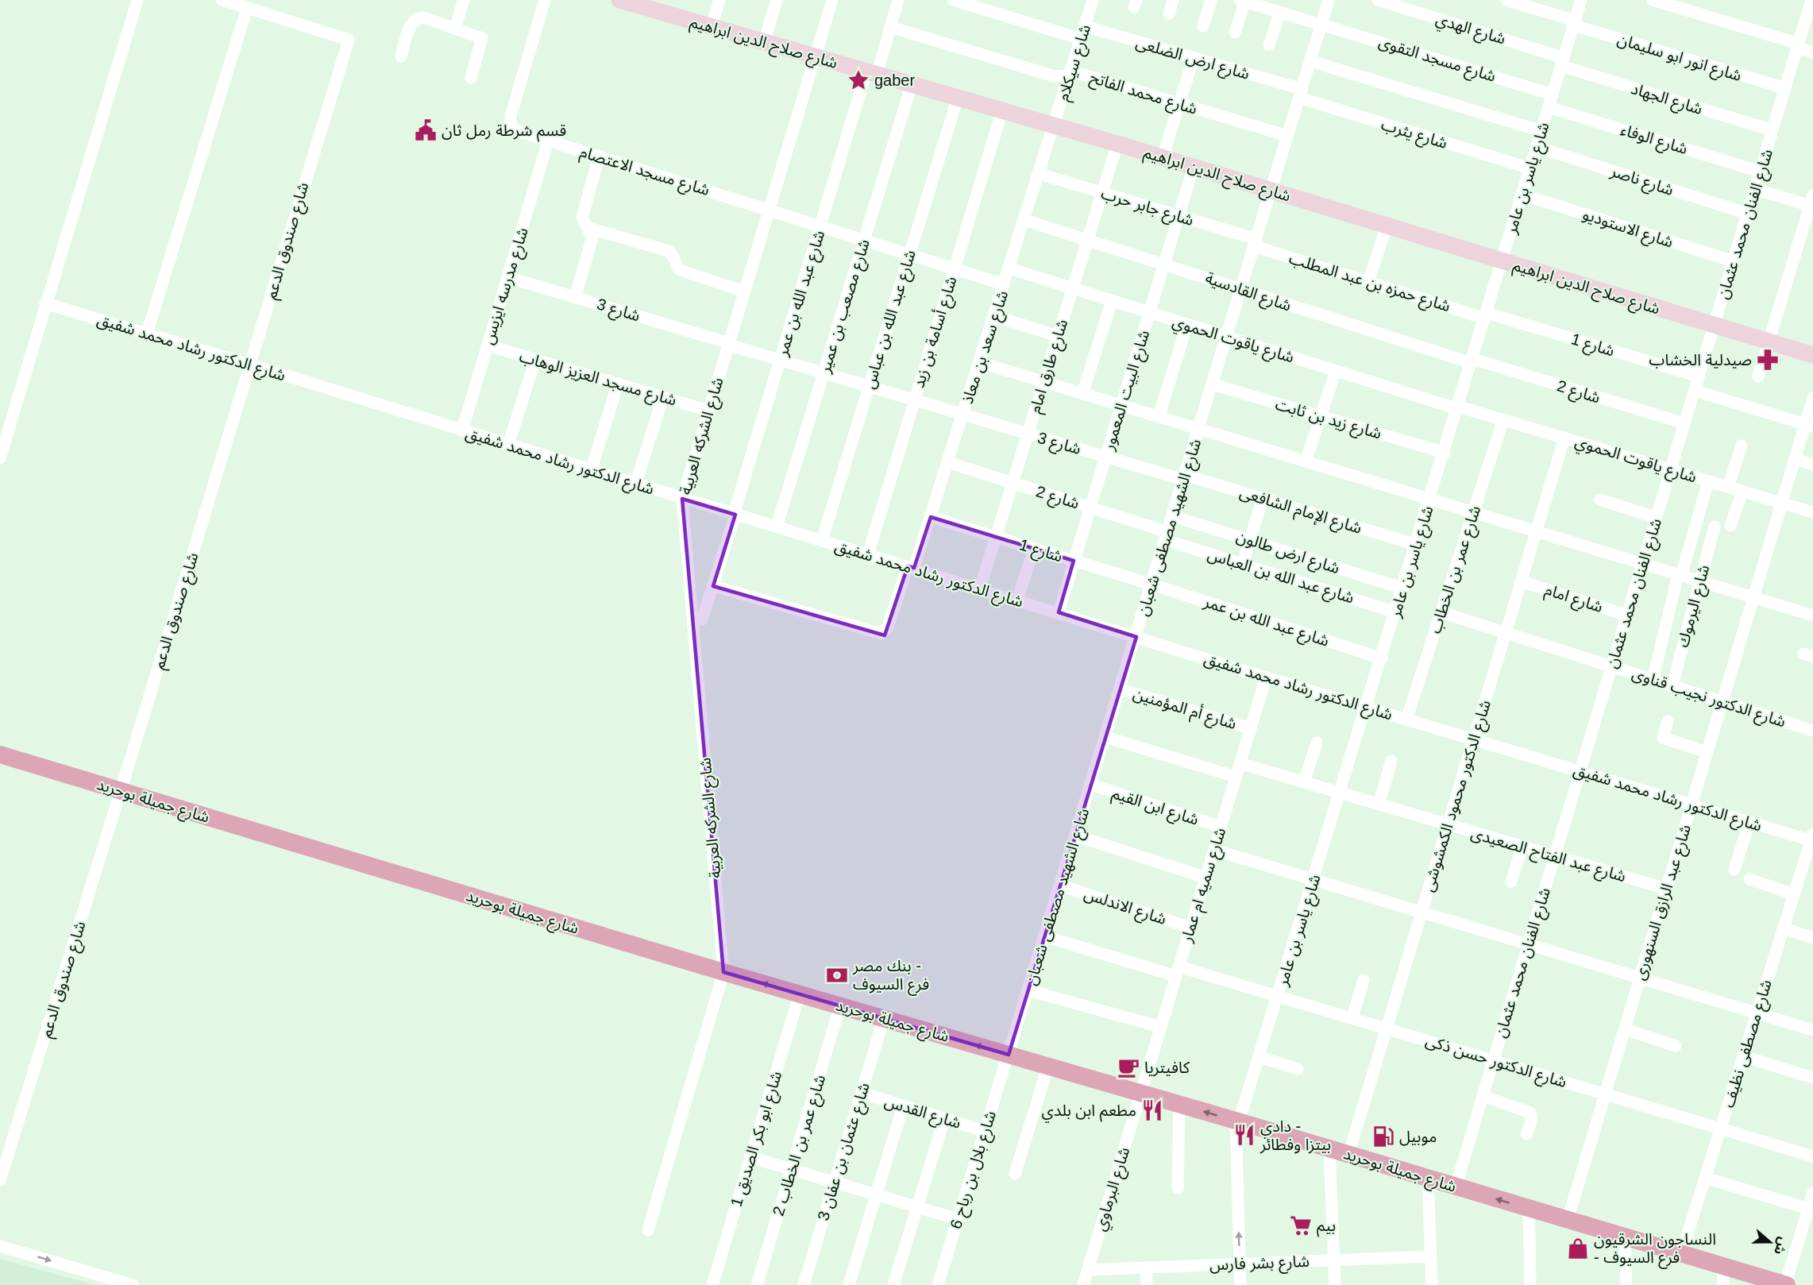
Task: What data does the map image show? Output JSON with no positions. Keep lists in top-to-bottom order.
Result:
{
  "streets": {
    "main road": ["شارع جميلة بوحريد"],
    "street": [
      "شارع الهدي",
      "شارع صلاح الدين ابراهيم",
      "شارع انور ابو سليمان",
      "شارع ارض الضلعى",
      "شارع مسجد التقوى",
      "شارع سيكلام",
      "شارع محمد الفاتح",
      "شارع الجهاد",
      "شارع يثرب",
      "شارع الوفاء",
      "شارع مسجد الاعتصام",
      "شارع ياسر بن عامر",
      "شارع ناصر",
      "شارع جابر حرب",
      "شارع الفنان محمد عثمان",
      "شارع الاستوديو",
      "شارع صندوق الدعم",
      "شارع حمزه بن عبد المطلب",
      "شارع مدرسه ايزيس",
      "شارع القادسية",
      "شارع عبد الله بن عمر",
      "شارع مصعب بن عمير",
      "شارع 3",
      "شارع عبد الله بن عباس",
      "شارع أسامة بن زيد",
      "شارع ياقوت الحموي",
      "شارع 1",
      "شارع الدكتور رشاد محمد شفيق",
      "شارع سعد بن معاذ",
      "شارع طارق امام",
      "شارع مسجد العزيز الوهاب",
      "شارع البيت المعمور",
      "شارع 2",
      "شارع زيد بن ثابت",
      "شارع الشركه العربية",
      "شارع الإمام الشافعى",
      "شارع الشهيد مصطفى شعبان",
      "شارع ارض طالون",
      "شارع عمر بن الخطاب",
      "شارع عبد الله بن العباس",
      "شارع امام",
      "شارع اليرموك",
      "شارع الدكتور نجيب قناوى",
      "شارع أم المؤمنين",
      "شارع الدكتور محمود الكمشوشى",
      "شارع ابن القيم",
      "شارع عبد الفتاح الصعيدى",
      "شارع سميه ام عمار",
      "شارع عبد الرازق السنهورى",
      "شارع الاندلس",
      "شارع مصطفى نظيف",
      "شارع الدكتور حسن ذكى",
      "شارع القدس",
      "شارع ابو بكر الصديق 1",
      "شارع عمر بن الخطاب 2",
      "شارع عثمان بن عفان 3",
      "شارع بلال بن رباح 6",
      "شارع البرماوي",
      "شارع بشر فارس"
    ]
  },
  "crossings": [
    ["شارع الهدي", "شارع الجهاد"],
    ["شارع الهدي", "شارع ياسر بن عامر"],
    ["شارع صلاح الدين ابراهيم", "شارع سيكلام"],
    ["شارع صلاح الدين ابراهيم", "شارع ياسر بن عامر"],
    ["شارع صلاح الدين ابراهيم", "شارع الفنان محمد عثمان"],
    ["شارع صلاح الدين ابراهيم", "شارع عبد الله بن عمر"],
    ["شارع صلاح الدين ابراهيم", "شارع مصعب بن عمير"],
    ["شارع صلاح الدين ابراهيم", "شارع عبد الله بن عباس"],
    ["شارع صلاح الدين ابراهيم", "شارع أسامة بن زيد"],
    ["شارع صلاح الدين ابراهيم", "شارع سعد بن معاذ"],
    ["شارع صلاح الدين ابراهيم", "شارع طارق امام"],
    ["شارع صلاح الدين ابراهيم", "شارع البيت المعمور"],
    ["شارع صلاح الدين ابراهيم", "شارع الشركه العربية"],
    ["شارع صلاح الدين ابراهيم", "شارع الشهيد مصطفى شعبان"],
    ["شارع انور ابو سليمان", "شارع ياسر بن عامر"],
    ["شارع انور ابو سليمان", "شارع الفنان محمد عثمان"],
    ["شارع ارض الضلعى", "شارع سيكلام"],
    ["شارع ارض الضلعى", "شارع يثرب"],
    ["شارع ارض الضلعى", "شارع الشهيد مصطفى شعبان"],
    ["شارع مسجد التقوى", "شارع ياسر بن عامر"],
    ["شارع مسجد التقوى", "شارع الشهيد مصطفى شعبان"],
    ["شارع سيكلام", "شارع محمد الفاتح"],
    ["شارع سيكلام", "شارع سعد بن معاذ"],
    ["شارع محمد الفاتح", "شارع عبد الله بن عمر"],
    ["شارع محمد الفاتح", "شارع الشهيد مصطفى شعبان"],
    ["شارع الجهاد", "شارع ياسر بن عامر"],
    ["شارع الجهاد", "شارع الفنان محمد عثمان"],
    ["شارع يثرب", "شارع ياسر بن عامر"],
    ["شارع يثرب", "شارع الشهيد مصطفى شعبان"],
    ["شارع الوفاء", "شارع ياسر بن عامر"],
    ["شارع الوفاء", "شارع الفنان محمد عثمان"],
    ["شارع مسجد الاعتصام", "شارع مدرسه ايزيس"],
    ["شارع مسجد الاعتصام", "شارع عبد الله بن عمر"],
    ["شارع مسجد الاعتصام", "شارع مصعب بن عمير"],
    ["شارع مسجد الاعتصام", "شارع عبد الله بن عباس"],
    ["شارع مسجد الاعتصام", "شارع أسامة بن زيد"],
    ["شارع مسجد الاعتصام", "شارع سعد بن معاذ"],
    ["شارع مسجد الاعتصام", "شارع الشركه العربية"],
    ["شارع ياسر بن عامر", "شارع ناصر"],
    ["شارع ياسر بن عامر", "شارع الاستوديو"],
    ["شارع ياسر بن عامر", "شارع حمزه بن عبد المطلب"],
    ["شارع ياسر بن عامر", "شارع القادسية"],
    ["شارع ياسر بن عامر", "شارع عبد الله بن عمر"],
    ["شارع ياسر بن عامر", "شارع ياقوت الحموي"],
    ["شارع ياسر بن عامر", "شارع 1"],
    ["شارع ياسر بن عامر", "شارع الدكتور رشاد محمد شفيق"],
    ["شارع ياسر بن عامر", "شارع 2"],
    ["شارع ياسر بن عامر", "شارع زيد بن ثابت"],
    ["شارع ياسر بن عامر", "شارع الإمام الشافعى"],
    ["شارع ياسر بن عامر", "شارع ارض طالون"],
    ["شارع ياسر بن عامر", "شارع عبد الله بن العباس"],
    ["شارع ياسر بن عامر", "شارع جميلة بوحريد"],
    ["شارع ياسر بن عامر", "شارع عبد الفتاح الصعيدى"],
    ["شارع ياسر بن عامر", "شارع الدكتور حسن ذكى"],
    ["شارع ناصر", "شارع الفنان محمد عثمان"],
    ["شارع جابر حرب", "شارع حمزه بن عبد المطلب"],
    ["شارع جابر حرب", "شارع سعد بن معاذ"],
    ["شارع جابر حرب", "شارع طارق امام"],
    ["شارع جابر حرب", "شارع البيت المعمور"],
    ["شارع جابر حرب", "شارع الشهيد مصطفى شعبان"],
    ["شارع الفنان محمد عثمان", "شارع الاستوديو"],
    ["شارع الفنان محمد عثمان", "شارع ياقوت الحموي"],
    ["شارع الفنان محمد عثمان", "شارع 1"],
    ["شارع الفنان محمد عثمان", "شارع الدكتور رشاد محمد شفيق"],
    ["شارع الفنان محمد عثمان", "شارع 2"],
    ["شارع الفنان محمد عثمان", "شارع امام"],
    ["شارع الفنان محمد عثمان", "شارع الدكتور نجيب قناوى"],
    ["شارع الفنان محمد عثمان", "شارع جميلة بوحريد"],
    ["شارع الفنان محمد عثمان", "شارع عبد الفتاح الصعيدى"],
    ["شارع الفنان محمد عثمان", "شارع الدكتور حسن ذكى"],
    ["شارع صندوق الدعم", "شارع الدكتور رشاد محمد شفيق"],
    ["شارع صندوق الدعم", "شارع جميلة بوحريد"],
    ["شارع حمزه بن عبد المطلب", "شارع 1"],
    ["شارع حمزه بن عبد المطلب", "شارع الشهيد مصطفى شعبان"],
    ["شارع مدرسه ايزيس", "شارع 3"],
    ["شارع مدرسه ايزيس", "شارع الدكتور رشاد محمد شفيق"],
    ["شارع مدرسه ايزيس", "شارع مسجد العزيز الوهاب"],
    ["شارع القادسية", "شارع سعد بن معاذ"],
    ["شارع القادسية", "شارع طارق امام"],
    ["شارع القادسية", "شارع البيت المعمور"],
    ["شارع القادسية", "شارع 2"],
    ["شارع القادسية", "شارع الشهيد مصطفى شعبان"],
    ["شارع عبد الله بن عمر", "شارع 3"],
    ["شارع عبد الله بن عمر", "شارع 1"],
    ["شارع عبد الله بن عمر", "شارع الدكتور رشاد محمد شفيق"],
    ["شارع عبد الله بن عمر", "شارع سعد بن معاذ"],
    ["شارع عبد الله بن عمر", "شارع الشهيد مصطفى شعبان"],
    ["شارع مصعب بن عمير", "شارع 3"],
    ["شارع مصعب بن عمير", "شارع الدكتور رشاد محمد شفيق"],
    ["شارع 3", "شارع عبد الله بن عباس"],
    ["شارع 3", "شارع أسامة بن زيد"],
    ["شارع 3", "شارع سعد بن معاذ"],
    ["شارع 3", "شارع طارق امام"],
    ["شارع 3", "شارع البيت المعمور"],
    ["شارع 3", "شارع الشركه العربية"],
    ["شارع 3", "شارع الإمام الشافعى"],
    ["شارع 3", "شارع الشهيد مصطفى شعبان"],
    ["شارع عبد الله بن عباس", "شارع الدكتور رشاد محمد شفيق"],
    ["شارع أسامة بن زيد", "شارع الدكتور رشاد محمد شفيق"],
    ["شارع ياقوت الحموي", "شارع سعد بن معاذ"],
    ["شارع ياقوت الحموي", "شارع طارق امام"],
    ["شارع ياقوت الحموي", "شارع البيت المعمور"],
    ["شارع ياقوت الحموي", "شارع الشهيد مصطفى شعبان"],
    ["شارع ياقوت الحموي", "شارع عمر بن الخطاب"],
    ["شارع ياقوت الحموي", "شارع الدكتور محمود الكمشوشى"],
    ["شارع ياقوت الحموي", "شارع عبد الرازق السنهورى"],
    ["شارع 1", "شارع سعد بن معاذ"],
    ["شارع 1", "شارع طارق امام"],
    ["شارع 1", "شارع البيت المعمور"],
    ["شارع 1", "شارع الشهيد مصطفى شعبان"],
    ["شارع الدكتور رشاد محمد شفيق", "شارع سعد بن معاذ"],
    ["شارع الدكتور رشاد محمد شفيق", "شارع طارق امام"],
    ["شارع الدكتور رشاد محمد شفيق", "شارع البيت المعمور"],
    ["شارع الدكتور رشاد محمد شفيق", "شارع الشركه العربية"],
    ["شارع الدكتور رشاد محمد شفيق", "شارع الشهيد مصطفى شعبان"],
    ["شارع الدكتور رشاد محمد شفيق", "شارع عمر بن الخطاب"],
    ["شارع الدكتور رشاد محمد شفيق", "شارع الدكتور محمود الكمشوشى"],
    ["شارع الدكتور رشاد محمد شفيق", "شارع سميه ام عمار"],
    ["شارع الدكتور رشاد محمد شفيق", "شارع عبد الرازق السنهورى"],
    ["شارع الدكتور رشاد محمد شفيق", "شارع مصطفى نظيف"],
    ["شارع سعد بن معاذ", "شارع 2"],
    ["شارع طارق امام", "شارع 2"],
    ["شارع مسجد العزيز الوهاب", "شارع الشركه العربية"],
    ["شارع البيت المعمور", "شارع 2"],
    ["شارع 2", "شارع الشهيد مصطفى شعبان"],
    ["شارع 2", "شارع عبد الله بن العباس"],
    ["شارع زيد بن ثابت", "شارع الشهيد مصطفى شعبان"],
    ["شارع الشركه العربية", "شارع جميلة بوحريد"],
    ["شارع الإمام الشافعى", "شارع الشهيد مصطفى شعبان"],
    ["شارع الشهيد مصطفى شعبان", "شارع ارض طالون"],
    ["شارع الشهيد مصطفى شعبان", "شارع عبد الله بن العباس"],
    ["شارع الشهيد مصطفى شعبان", "شارع أم المؤمنين"],
    ["شارع الشهيد مصطفى شعبان", "شارع جميلة بوحريد"],
    ["شارع الشهيد مصطفى شعبان", "شارع ابن القيم"],
    ["شارع الشهيد مصطفى شعبان", "شارع الاندلس"],
    ["شارع الشهيد مصطفى شعبان", "شارع الدكتور حسن ذكى"],
    ["شارع الشهيد مصطفى شعبان", "شارع بلال بن رباح 6"],
    ["شارع عمر بن الخطاب", "شارع الدكتور نجيب قناوى"],
    ["شارع امام", "شارع الدكتور محمود الكمشوشى"],
    ["شارع اليرموك", "شارع الدكتور نجيب قناوى"],
    ["شارع الدكتور نجيب قناوى", "شارع الدكتور محمود الكمشوشى"],
    ["شارع الدكتور نجيب قناوى", "شارع عبد الرازق السنهورى"],
    ["شارع أم المؤمنين", "شارع سميه ام عمار"],
    ["شارع الدكتور محمود الكمشوشى", "شارع جميلة بوحريد"],
    ["شارع الدكتور محمود الكمشوشى", "شارع عبد الفتاح الصعيدى"],
    ["شارع الدكتور محمود الكمشوشى", "شارع الدكتور حسن ذكى"],
    ["شارع جميلة بوحريد", "شارع سميه ام عمار"],
    ["شارع جميلة بوحريد", "شارع عبد الرازق السنهورى"],
    ["شارع جميلة بوحريد", "شارع مصطفى نظيف"],
    ["شارع جميلة بوحريد", "شارع ابو بكر الصديق 1"],
    ["شارع جميلة بوحريد", "شارع عمر بن الخطاب 2"],
    ["شارع جميلة بوحريد", "شارع عثمان بن عفان 3"],
    ["شارع جميلة بوحريد", "شارع بلال بن رباح 6"],
    ["شارع جميلة بوحريد", "شارع البرماوي"],
    ["شارع ابن القيم", "شارع سميه ام عمار"],
    ["شارع عبد الفتاح الصعيدى", "شارع سميه ام عمار"],
    ["شارع عبد الفتاح الصعيدى", "شارع عبد الرازق السنهورى"],
    ["شارع سميه ام عمار", "شارع الاندلس"],
    ["شارع سميه ام عمار", "شارع الدكتور حسن ذكى"],
    ["شارع سميه ام عمار", "شارع البرماوي"],
    ["شارع عبد الرازق السنهورى", "شارع الدكتور حسن ذكى"],
    ["شارع مصطفى نظيف", "شارع الدكتور حسن ذكى"],
    ["شارع القدس", "شارع عثمان بن عفان 3"],
    ["شارع القدس", "شارع بلال بن رباح 6"],
    ["شارع البرماوي", "شارع بشر فارس"]
  ],
  "places": {
    "place": ["gaber"],
    "public building": ["قسم شرطة رمل ثان"],
    "pharmacy": ["صيدلية الخشاب"],
    "bank": ["بنك مصر - فرع السيوف"],
    "cafe": ["كافيتريا"],
    "restaurant": ["مطعم ابن بلدي", "دادي - بيتزا وفطائر"],
    "fuel station": ["موبيل"],
    "supermarket": ["بيم"],
    "shop": ["النساجون الشرقيون - فرع السيوف"]
  },
  "north": "right"
}
